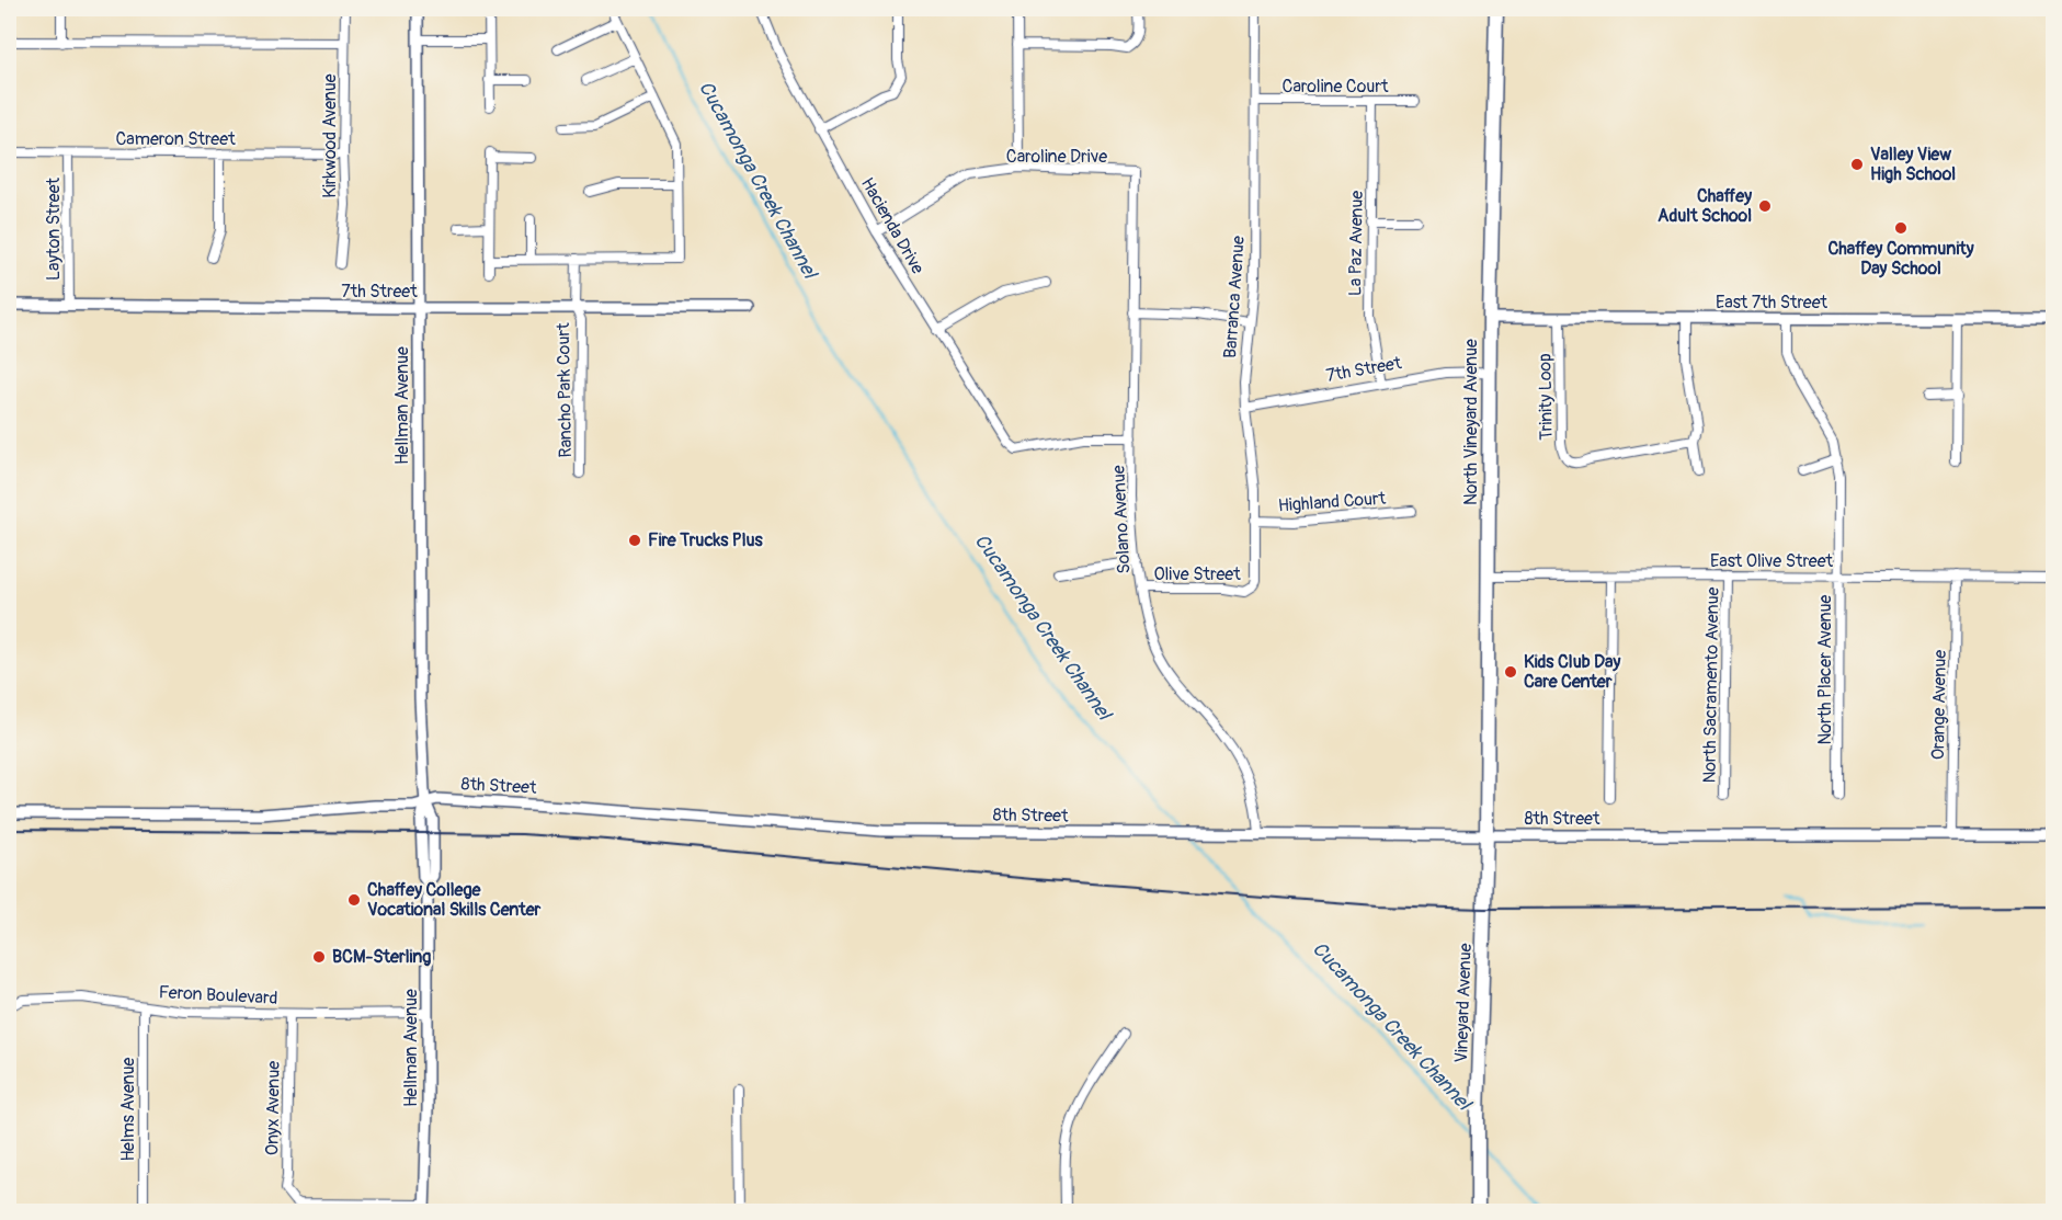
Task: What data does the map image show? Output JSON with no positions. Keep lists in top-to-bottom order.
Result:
{
  "streets": {
    "main road": ["North Vineyard Avenue", "Vineyard Avenue"],
    "street": [
      "Caroline Court",
      "Kirkwood Avenue",
      "Cameron Street",
      "Caroline Drive",
      "Hacienda Drive",
      "Layton Street",
      "La Paz Avenue",
      "7th Street",
      "Barranca Avenue",
      "East 7th Street",
      "Rancho Park Court",
      "Trinity Loop",
      "Hellman Avenue",
      "Highland Court",
      "Solano Avenue",
      "East Olive Street",
      "Olive Street",
      "North Placer Avenue",
      "North Sacramento Avenue",
      "Orange Avenue",
      "8th Street",
      "Feron Boulevard",
      "Onyx Avenue",
      "Helms Avenue"
    ]
  },
  "crossings": [
    ["Caroline Court", "La Paz Avenue"],
    ["Caroline Court", "Barranca Avenue"],
    ["Kirkwood Avenue", "Cameron Street"],
    ["Cameron Street", "Layton Street"],
    ["Caroline Drive", "Hacienda Drive"],
    ["Caroline Drive", "Solano Avenue"],
    ["Hacienda Drive", "Solano Avenue"],
    ["Layton Street", "7th Street"],
    ["La Paz Avenue", "7th Street"],
    ["7th Street", "Barranca Avenue"],
    ["7th Street", "Rancho Park Court"],
    ["7th Street", "Hellman Avenue"],
    ["7th Street", "North Vineyard Avenue"],
    ["Barranca Avenue", "Highland Court"],
    ["Barranca Avenue", "Olive Street"],
    ["East 7th Street", "Trinity Loop"],
    ["East 7th Street", "North Vineyard Avenue"],
    ["East 7th Street", "North Placer Avenue"],
    ["Hellman Avenue", "8th Street"],
    ["Hellman Avenue", "Feron Boulevard"],
    ["Hellman Avenue", "Onyx Avenue"],
    ["North Vineyard Avenue", "East Olive Street"],
    ["North Vineyard Avenue", "8th Street"],
    ["North Vineyard Avenue", "Vineyard Avenue"],
    ["Solano Avenue", "Olive Street"],
    ["Solano Avenue", "8th Street"],
    ["East Olive Street", "North Placer Avenue"],
    ["East Olive Street", "North Sacramento Avenue"],
    ["East Olive Street", "Orange Avenue"],
    ["Orange Avenue", "8th Street"],
    ["8th Street", "Vineyard Avenue"],
    ["Feron Boulevard", "Onyx Avenue"],
    ["Feron Boulevard", "Helms Avenue"]
  ],
  "water": ["Cucamonga Creek Channel"],
  "places": [
    "Valley View High School",
    "Chaffey Adult School",
    "Chaffey Community Day School",
    "Fire Trucks Plus",
    "Kids Club Day Care Center",
    "Chaffey College Vocational Skills Center",
    "BCM-Sterling"
  ]
}
